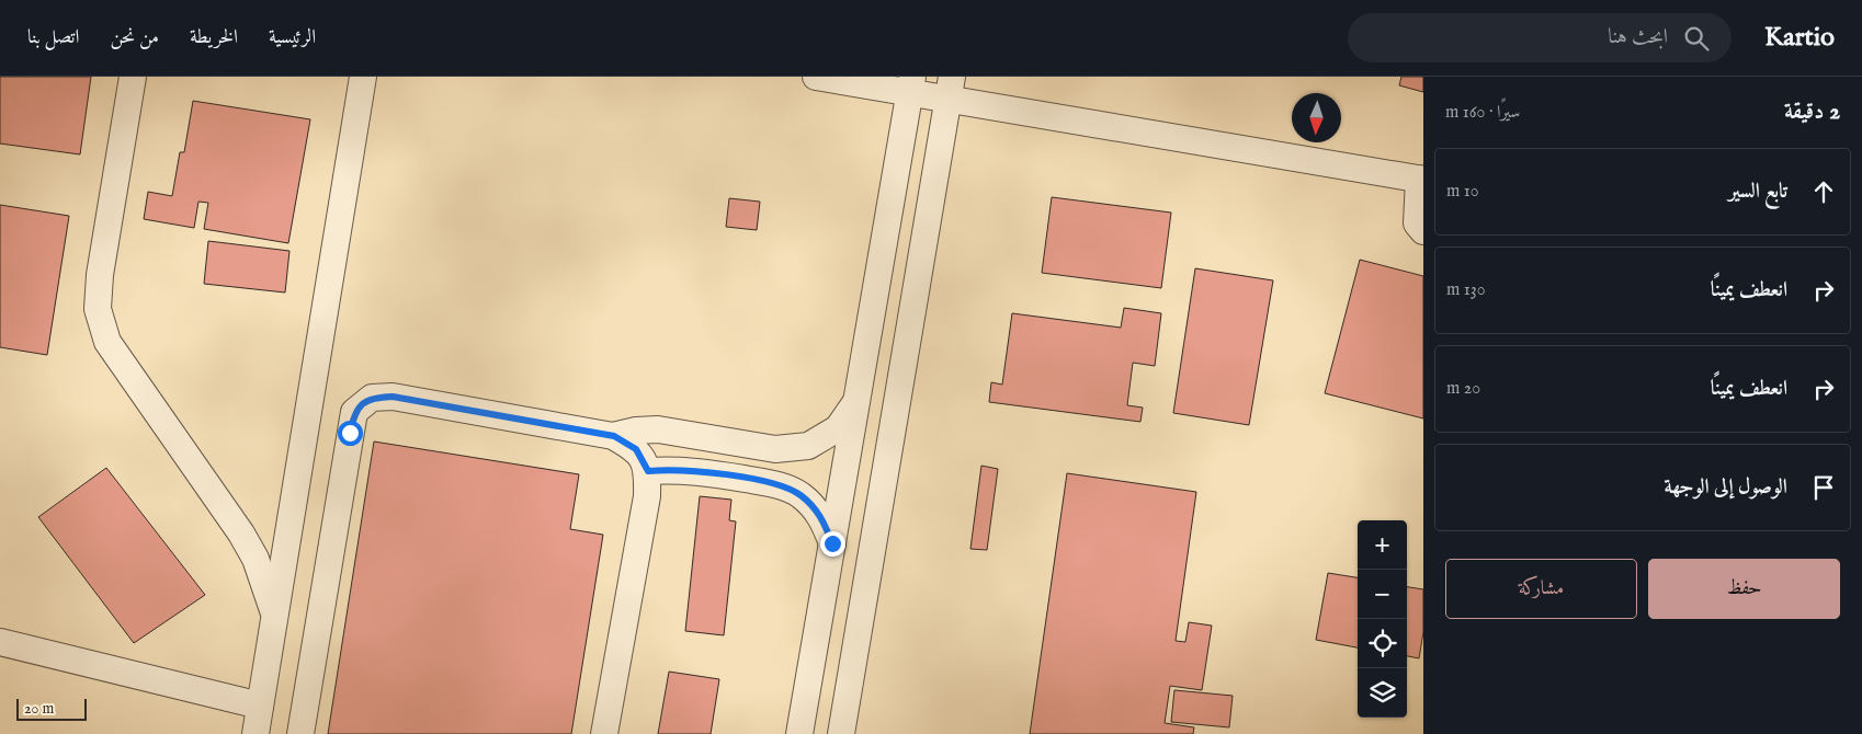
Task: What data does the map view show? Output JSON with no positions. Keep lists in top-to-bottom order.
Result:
{
  "scale_bar": "20 m",
  "north": "bottom",
  "page": {
    "header": "Kartio",
    "search": "ابحث هنا",
    "nav": [
      "الرئيسية",
      "الخريطة",
      "من نحن",
      "اتصل بنا"
    ],
    "heading": ["2 دقيقة", "سيرًا · 160 m"],
    "list": [
      ["تابع السير", "10 m"],
      ["انعطف يمينًا", "130 m"],
      ["انعطف يمينًا", "20 m"],
      "الوصول إلى الوجهة"
    ],
    "map_buttons": ["+", "−"],
    "buttons": ["حفظ", "مشاركة"],
    "scale": "20 m"
  }
}
